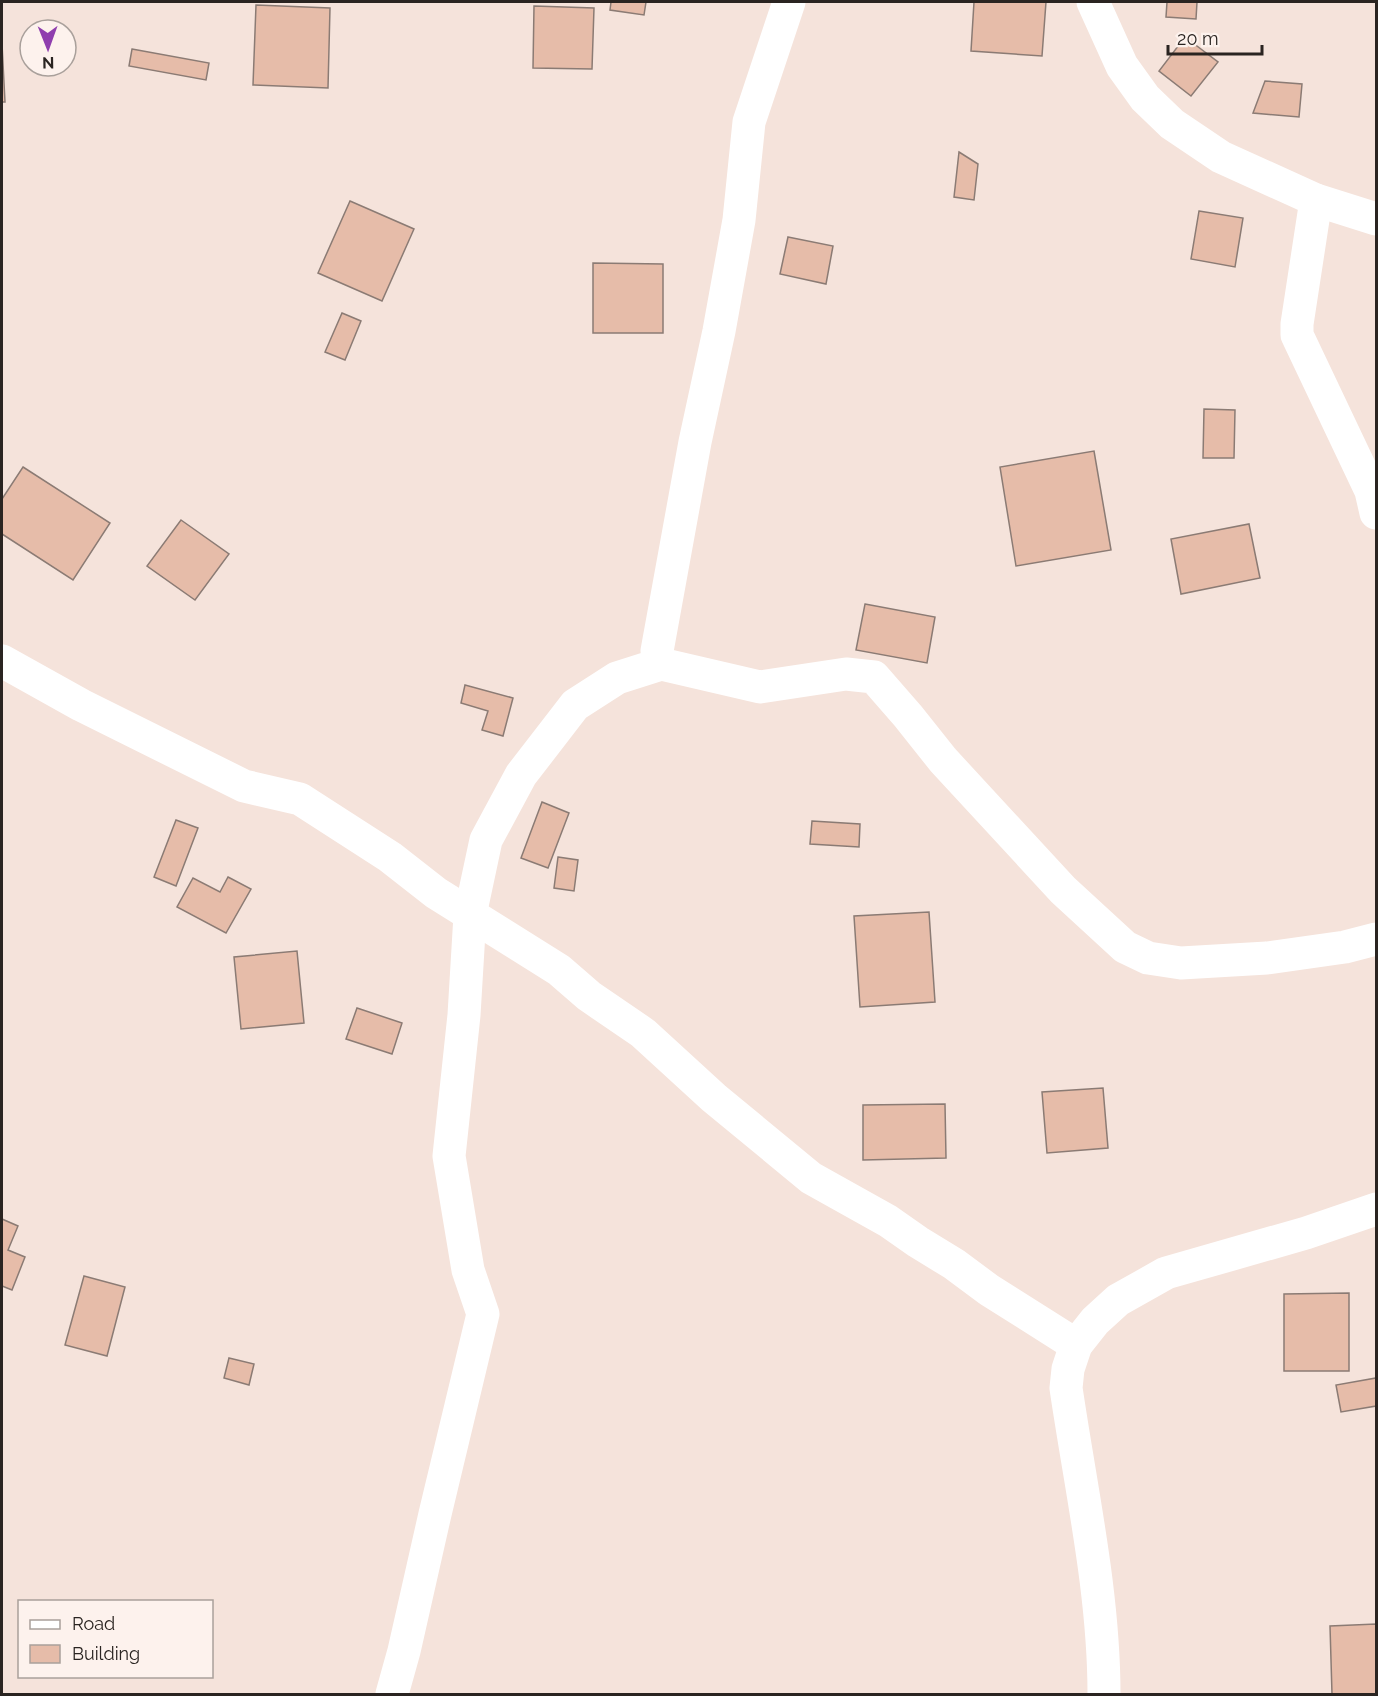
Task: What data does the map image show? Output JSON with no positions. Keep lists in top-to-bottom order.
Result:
{
  "legend": ["Road", "Building"],
  "scale_bar": "20 m",
  "north": "bottom"
}
